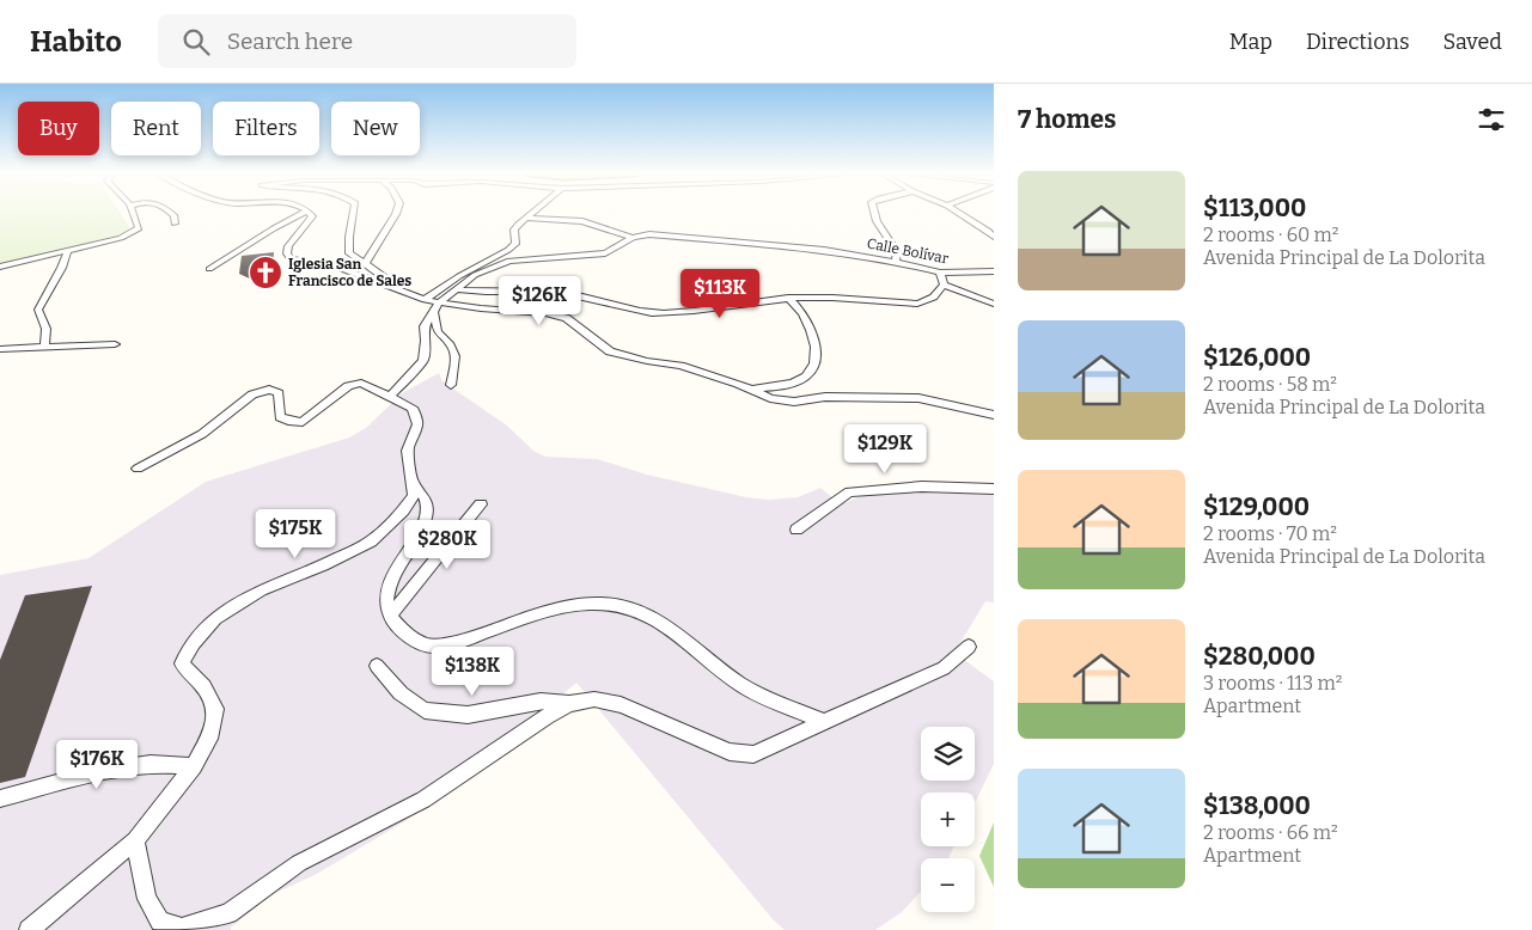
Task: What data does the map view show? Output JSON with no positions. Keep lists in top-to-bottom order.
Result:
{
  "streets": {
    "street": ["Calle Bolívar"]
  },
  "places": {
    "church": ["Iglesia San Francisco de Sales"]
  },
  "page": {
    "header": "Habito",
    "search": "Search here",
    "nav": ["Map", "Directions", "Saved"],
    "heading": "7 homes",
    "chip": [
      "Buy",
      "Rent",
      "Filters",
      "New"
    ],
    "list": [
      {
        "name": "$113,000",
        "note": "2 rooms · 60 m² · Avenida Principal de La Dolorita"
      },
      {
        "name": "$126,000",
        "note": "2 rooms · 58 m² · Avenida Principal de La Dolorita"
      },
      {
        "name": "$129,000",
        "note": "2 rooms · 70 m² · Avenida Principal de La Dolorita"
      },
      {
        "name": "$280,000",
        "note": "3 rooms · 113 m² · Apartment"
      },
      {
        "name": "$138,000",
        "note": "2 rooms · 66 m² · Apartment"
      }
    ],
    "price": [
      "$113K",
      "$126K",
      "$129K",
      "$175K",
      "$280K",
      "$138K",
      "$176K"
    ],
    "map_buttons": ["+", "−"]
  }
}
